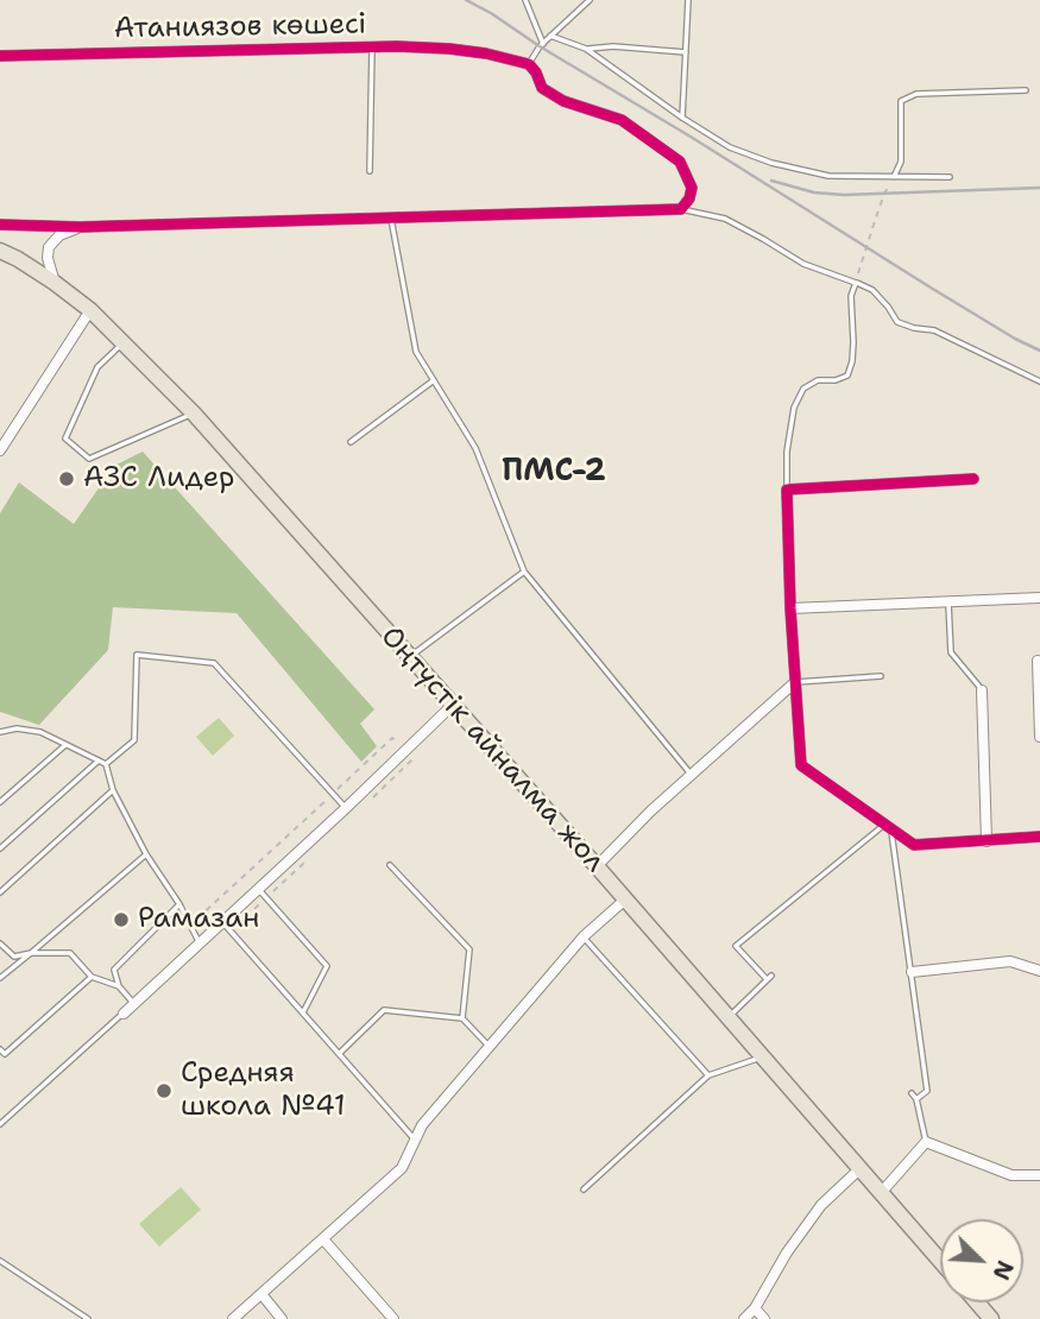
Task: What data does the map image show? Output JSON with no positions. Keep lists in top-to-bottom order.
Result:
{
  "streets": {
    "highway": ["Оңтүстік айналма жол"],
    "street": ["Атаниязов көшесі"]
  },
  "districts": ["ПМС-2"],
  "places": ["АЗС Лидер", "Рамазан", "Средняя школа №41"],
  "north": "bottom right"
}
